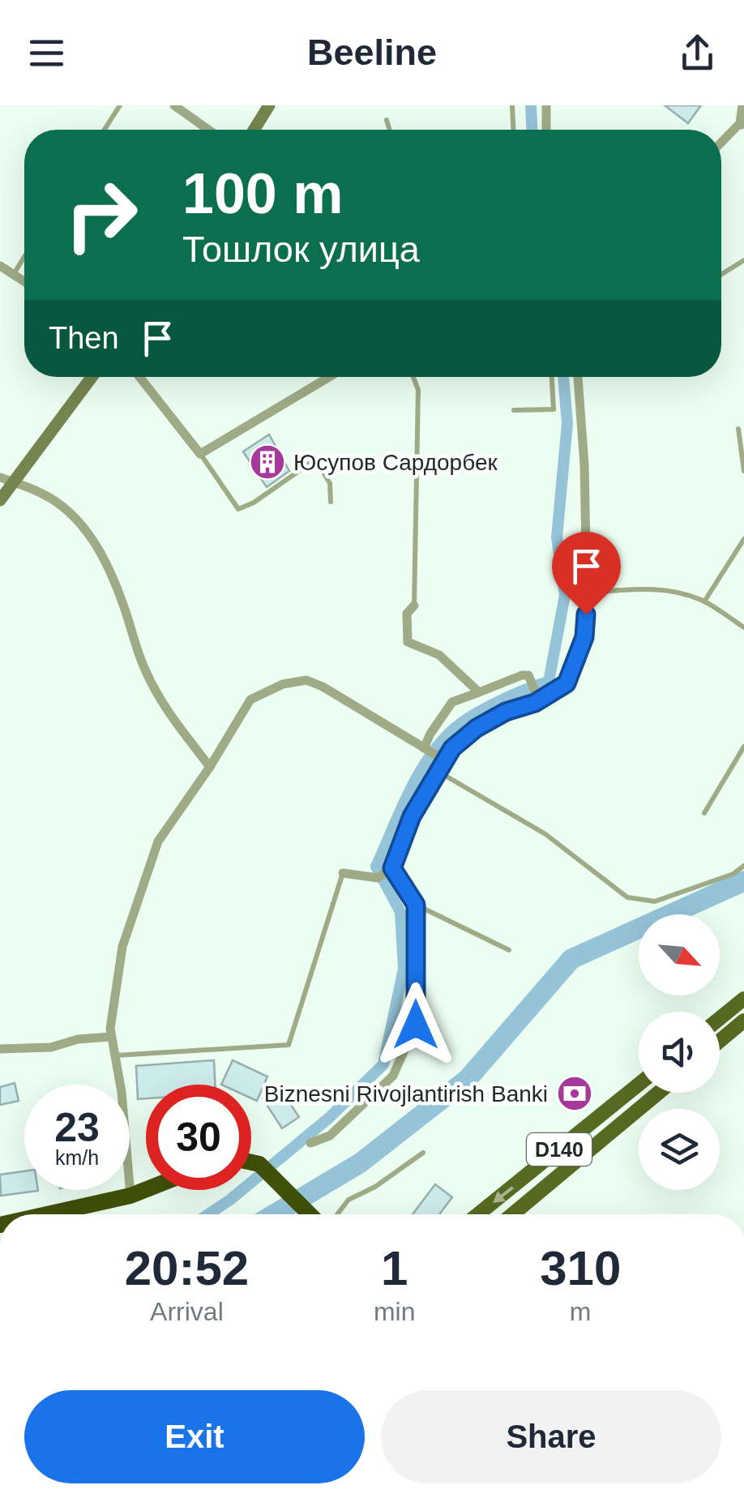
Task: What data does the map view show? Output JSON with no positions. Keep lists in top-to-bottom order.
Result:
{
  "streets": {
    "main road": ["D140"]
  },
  "places": {
    "building": ["Юсупов Сардорбек"],
    "bank": ["Biznesni Rivojlantirish Banki"]
  },
  "north": "bottom right",
  "page": {
    "header": "Beeline",
    "turn": ["100 m", "Тошлок улица"],
    "then": "Then",
    "speed": "23 km/h",
    "limit": "30",
    "eta": [
      "20:52",
      "Arrival",
      "1",
      "min",
      "310",
      "m"
    ],
    "buttons": ["Exit", "Share"]
  }
}
